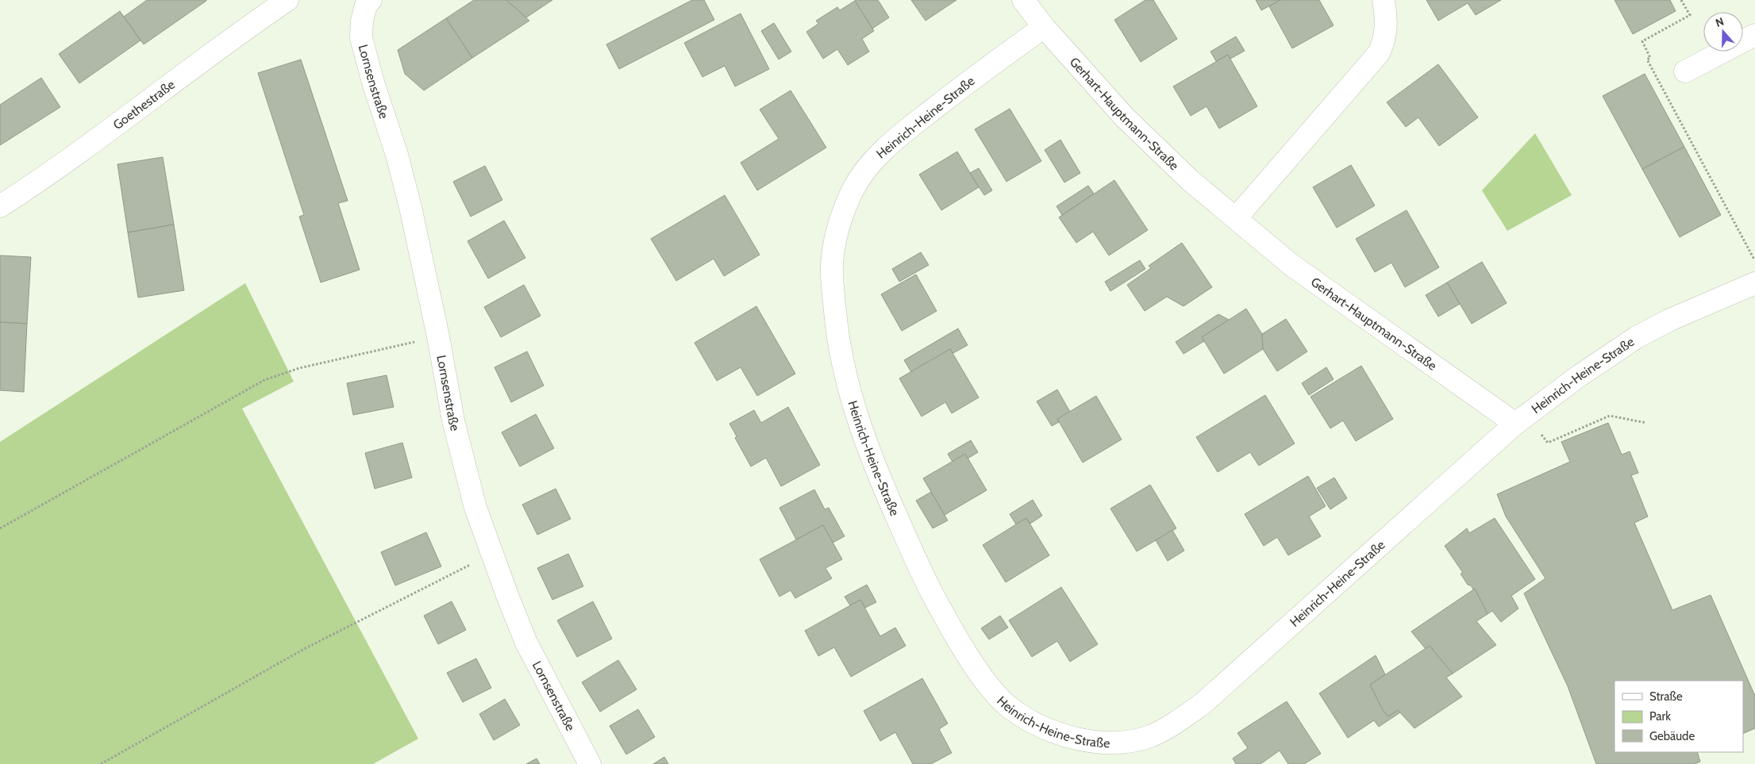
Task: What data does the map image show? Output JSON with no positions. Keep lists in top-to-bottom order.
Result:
{
  "streets": {
    "street": [
      "Lornsenstraße",
      "Goethestraße",
      "Gerhart-Hauptmann-Straße",
      "Heinrich-Heine-Straße"
    ]
  },
  "crossings": [
    ["Gerhart-Hauptmann-Straße", "Heinrich-Heine-Straße"]
  ],
  "legend": ["Straße", "Park", "Gebäude"],
  "north": "top"
}
